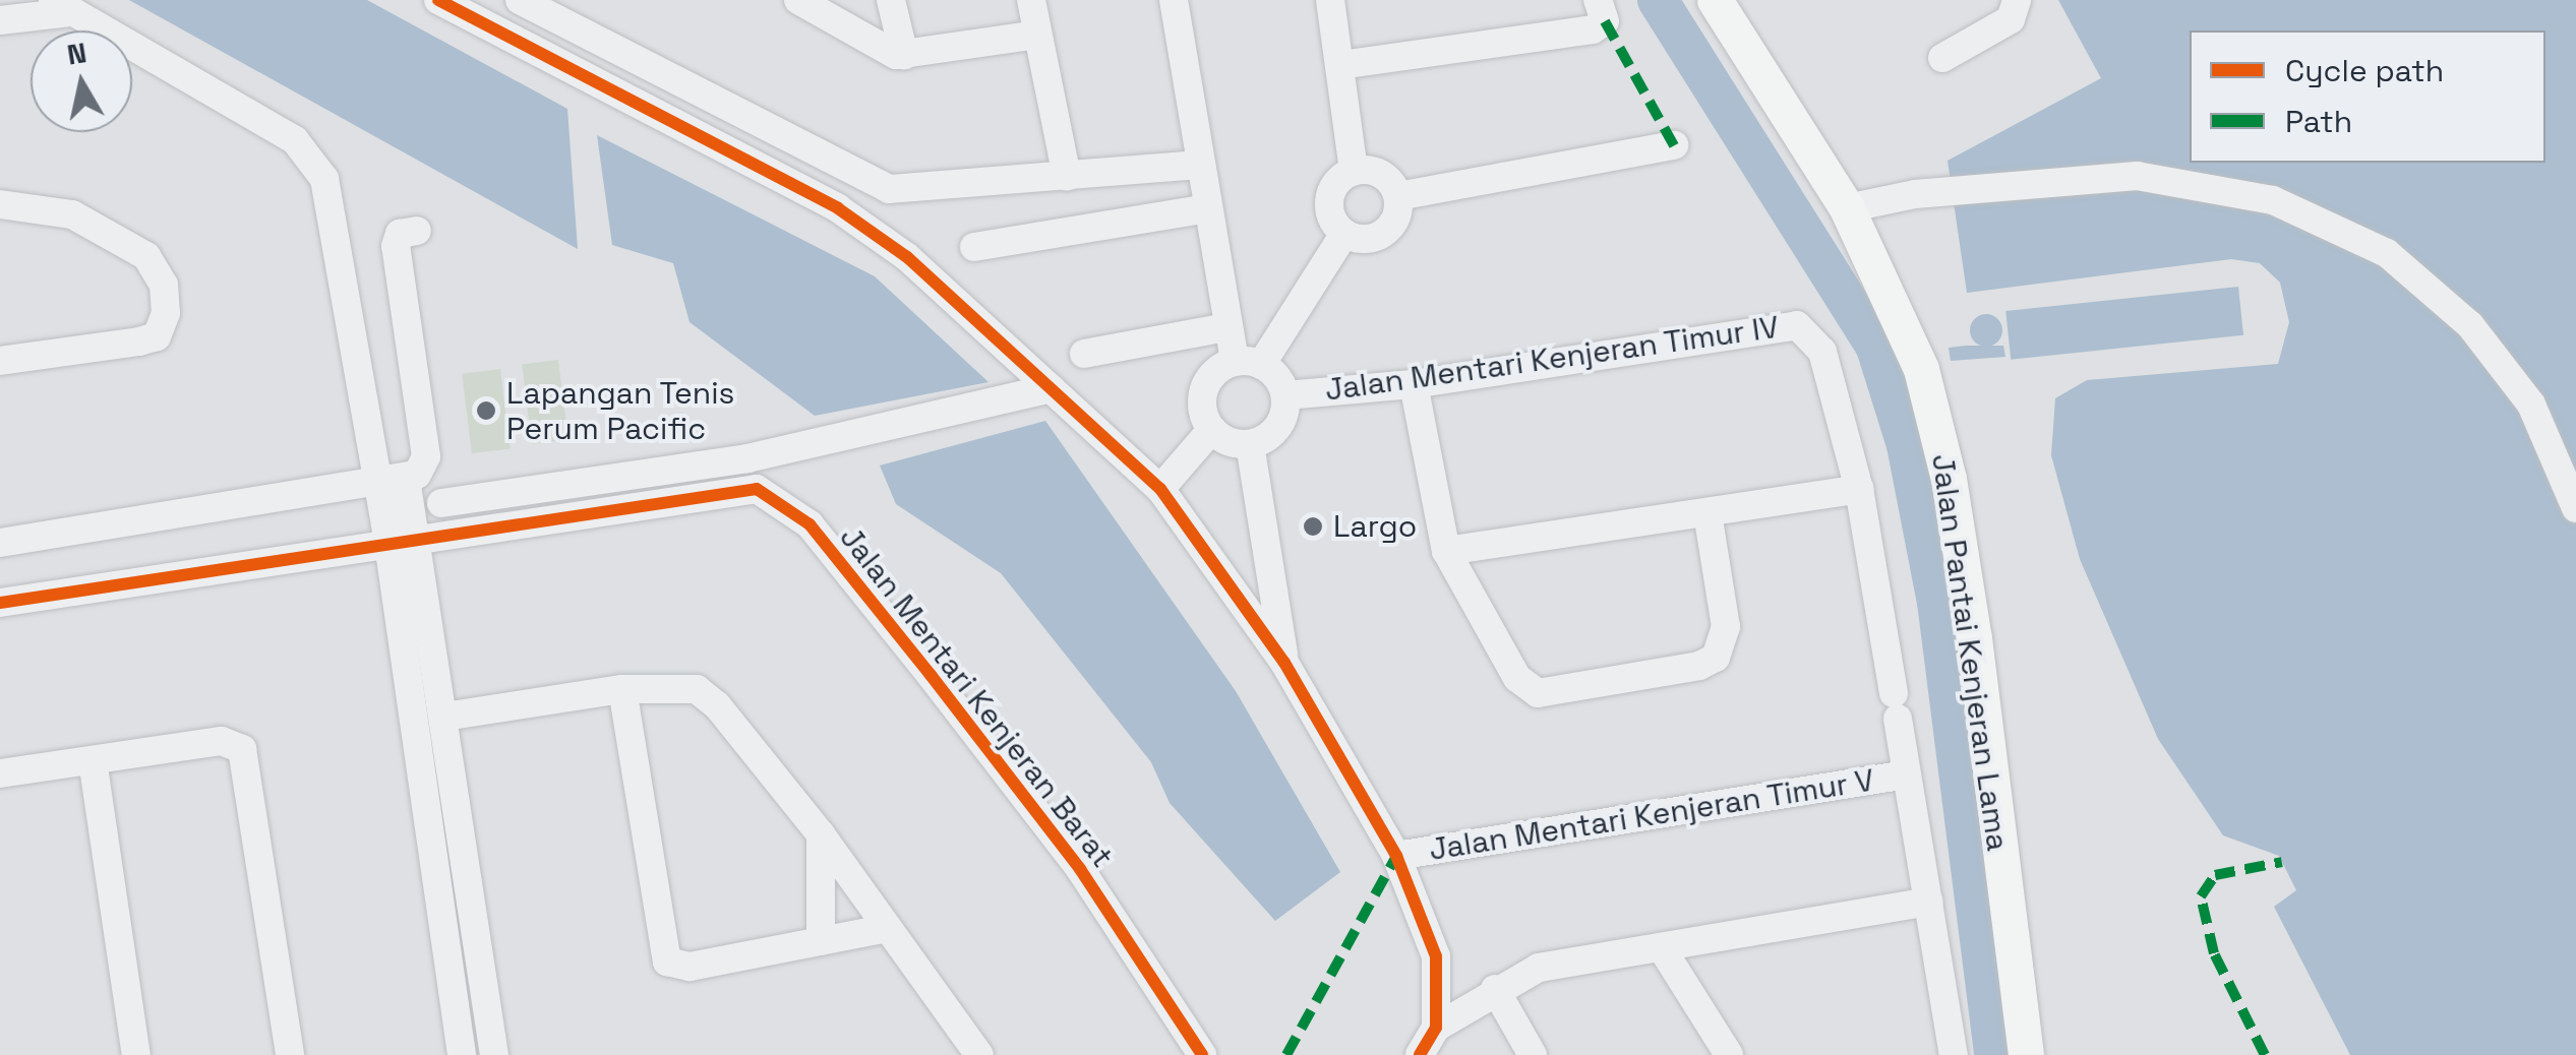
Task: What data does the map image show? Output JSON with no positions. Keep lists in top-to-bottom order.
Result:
{
  "streets": {
    "main road": ["Jalan Pantai Kenjeran Lama"],
    "street": ["Jalan Mentari Kenjeran Timur IV", "Jalan Mentari Kenjeran Barat", "Jalan Mentari Kenjeran Timur V"]
  },
  "crossings": [
    ["Jalan Mentari Kenjeran Timur IV", "Jalan Mentari Kenjeran Timur V"]
  ],
  "places": ["Lapangan Tenis Perum Pacific", "Largo"],
  "legend": ["Cycle path", "Path"],
  "north": "top"
}
